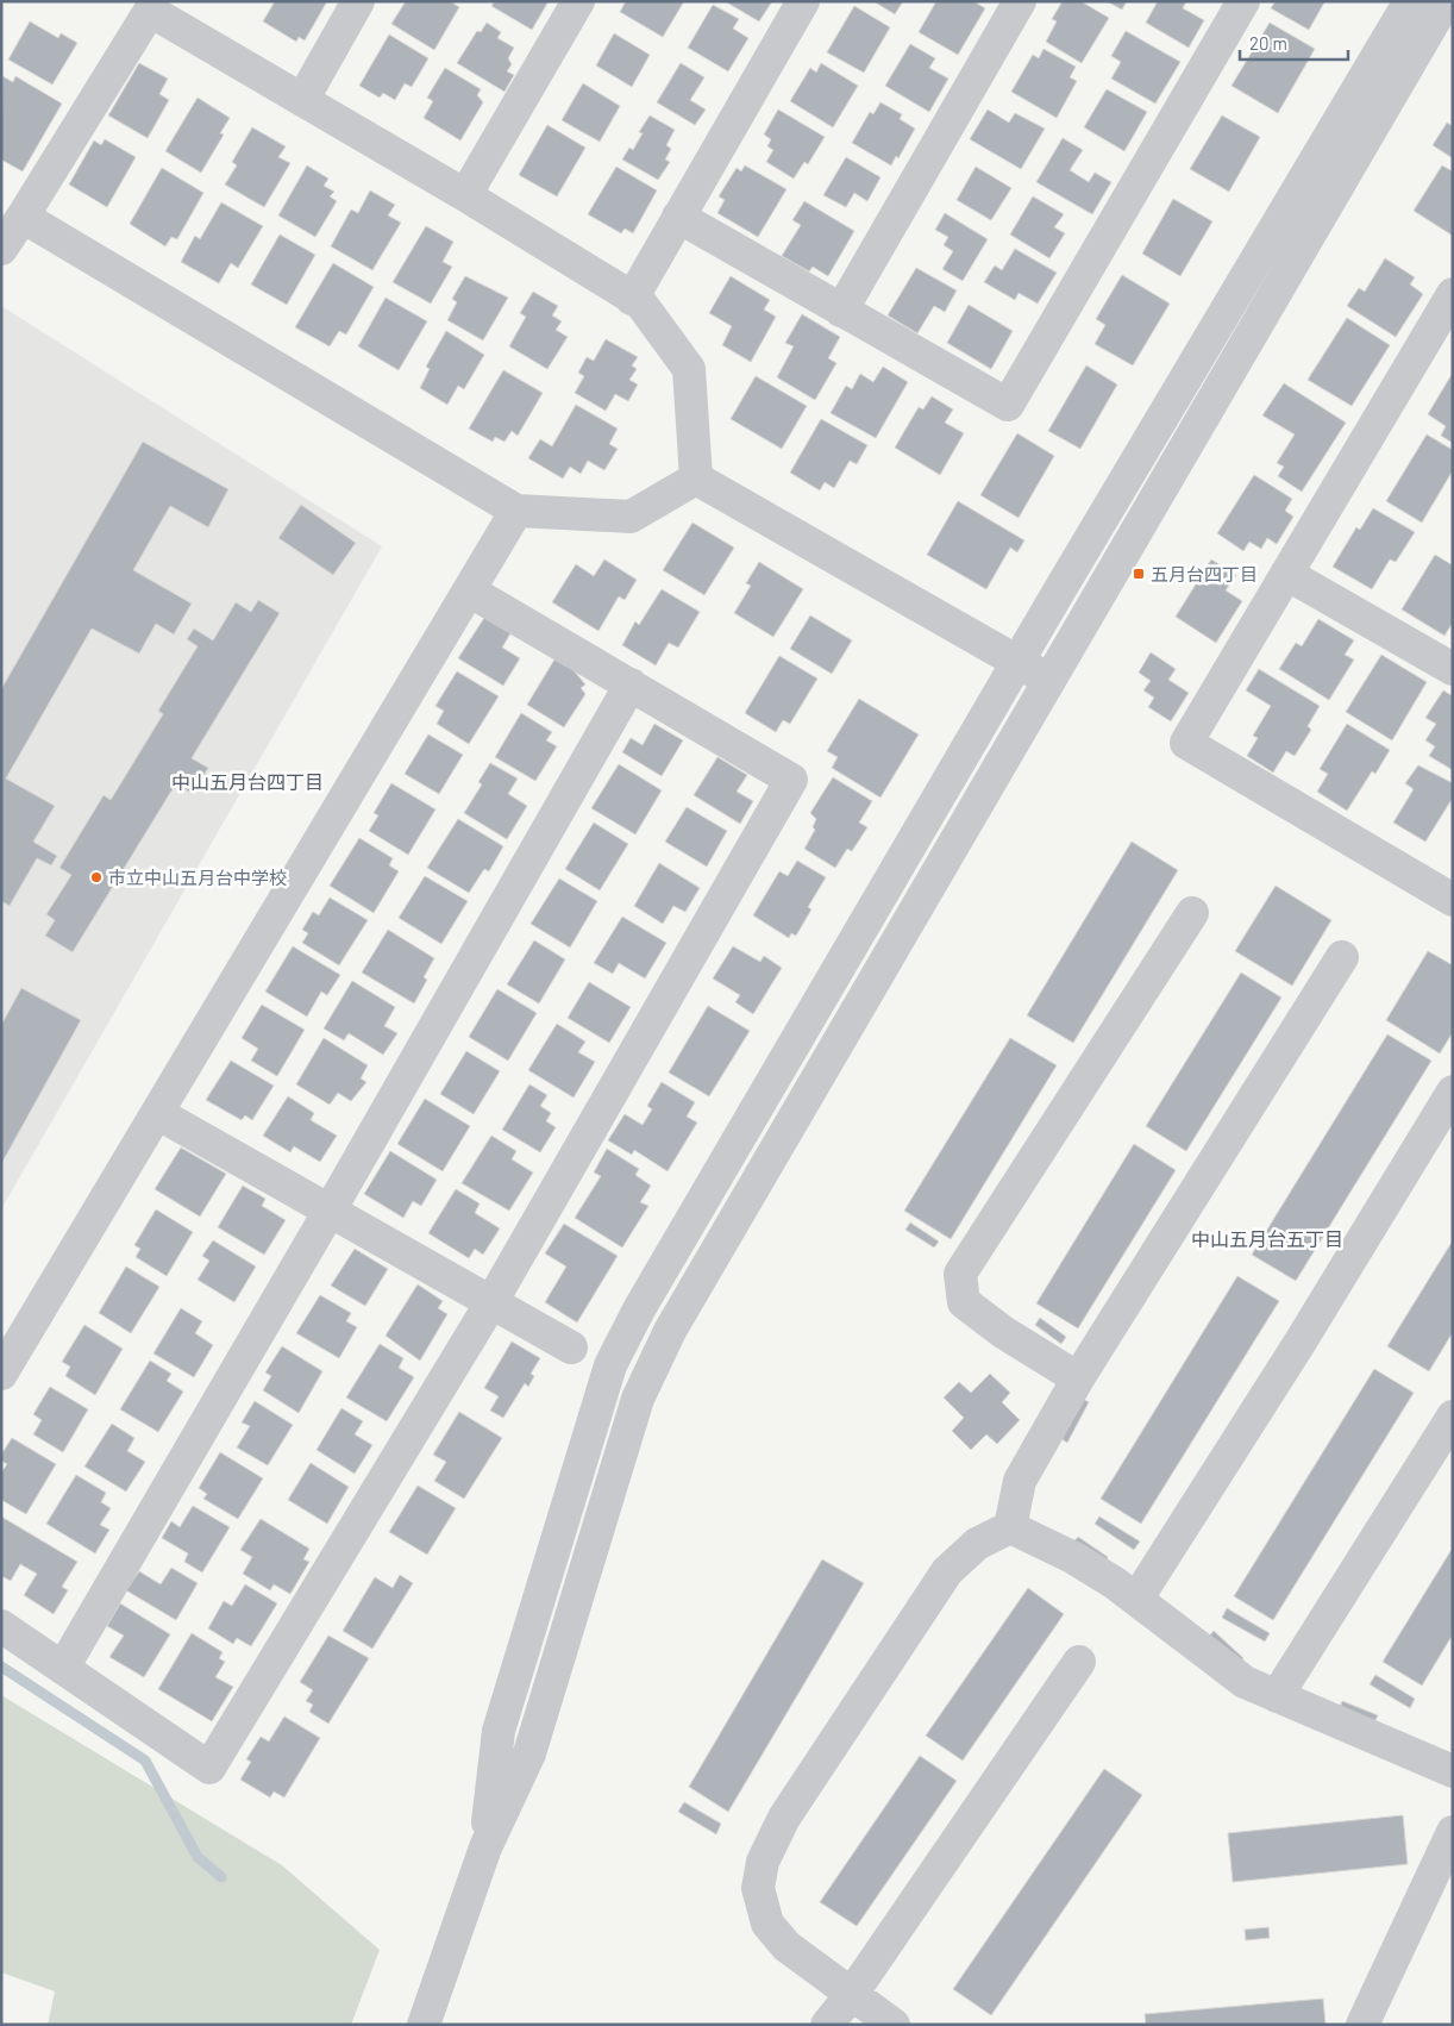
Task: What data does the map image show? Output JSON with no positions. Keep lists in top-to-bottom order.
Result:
{
  "districts": ["中山五月台四丁目", "中山五月台五丁目"],
  "places": {
    "transit": ["五月台四丁目"],
    "other": ["市立中山五月台中学校"]
  },
  "scale_bar": "20 m"
}
